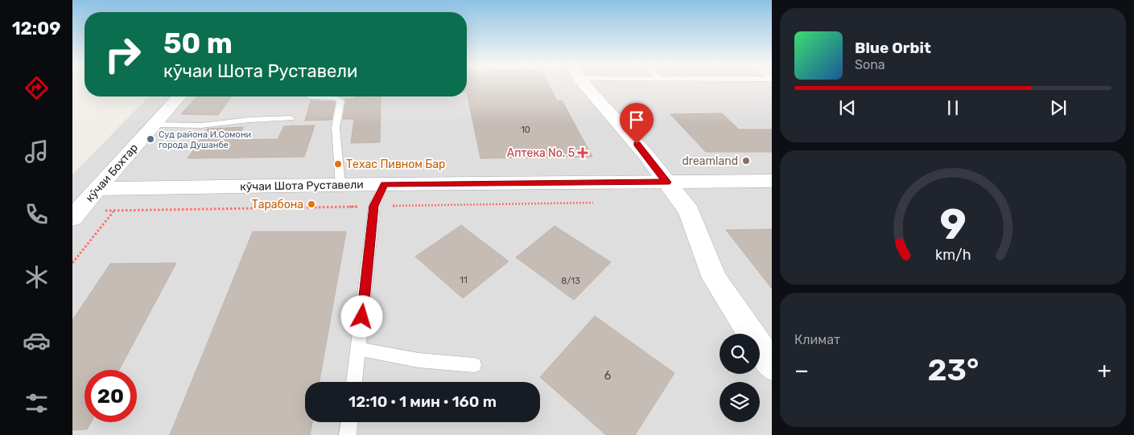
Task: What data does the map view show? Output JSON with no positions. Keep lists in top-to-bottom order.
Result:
{
  "streets": {
    "street": ["кӯчаи Бохтар", "кӯчаи Шота Руставели"]
  },
  "crossings": [
    ["кӯчаи Бохтар", "кӯчаи Шота Руставели"]
  ],
  "places": {
    "other": [
      "Суд района И.Сомони города Душанбе",
      "dreamland",
      "Техас Пивном Бар",
      "Тарабона"
    ],
    "health": ["Аптека No. 5"]
  },
  "house_numbers": [
    "10",
    "11",
    "8/13",
    "6"
  ],
  "page": {
    "tabs": "12:09",
    "turn": ["50 m", "кӯчаи Шота Руставели"],
    "song": ["Blue Orbit", "Sona"],
    "tile": "Климат",
    "heat": ["−", "23°", "+"],
    "limit": "20",
    "trip": "12:10 · 1 мин · 160 m",
    "gauge": ["9", "km/h"]
  }
}
